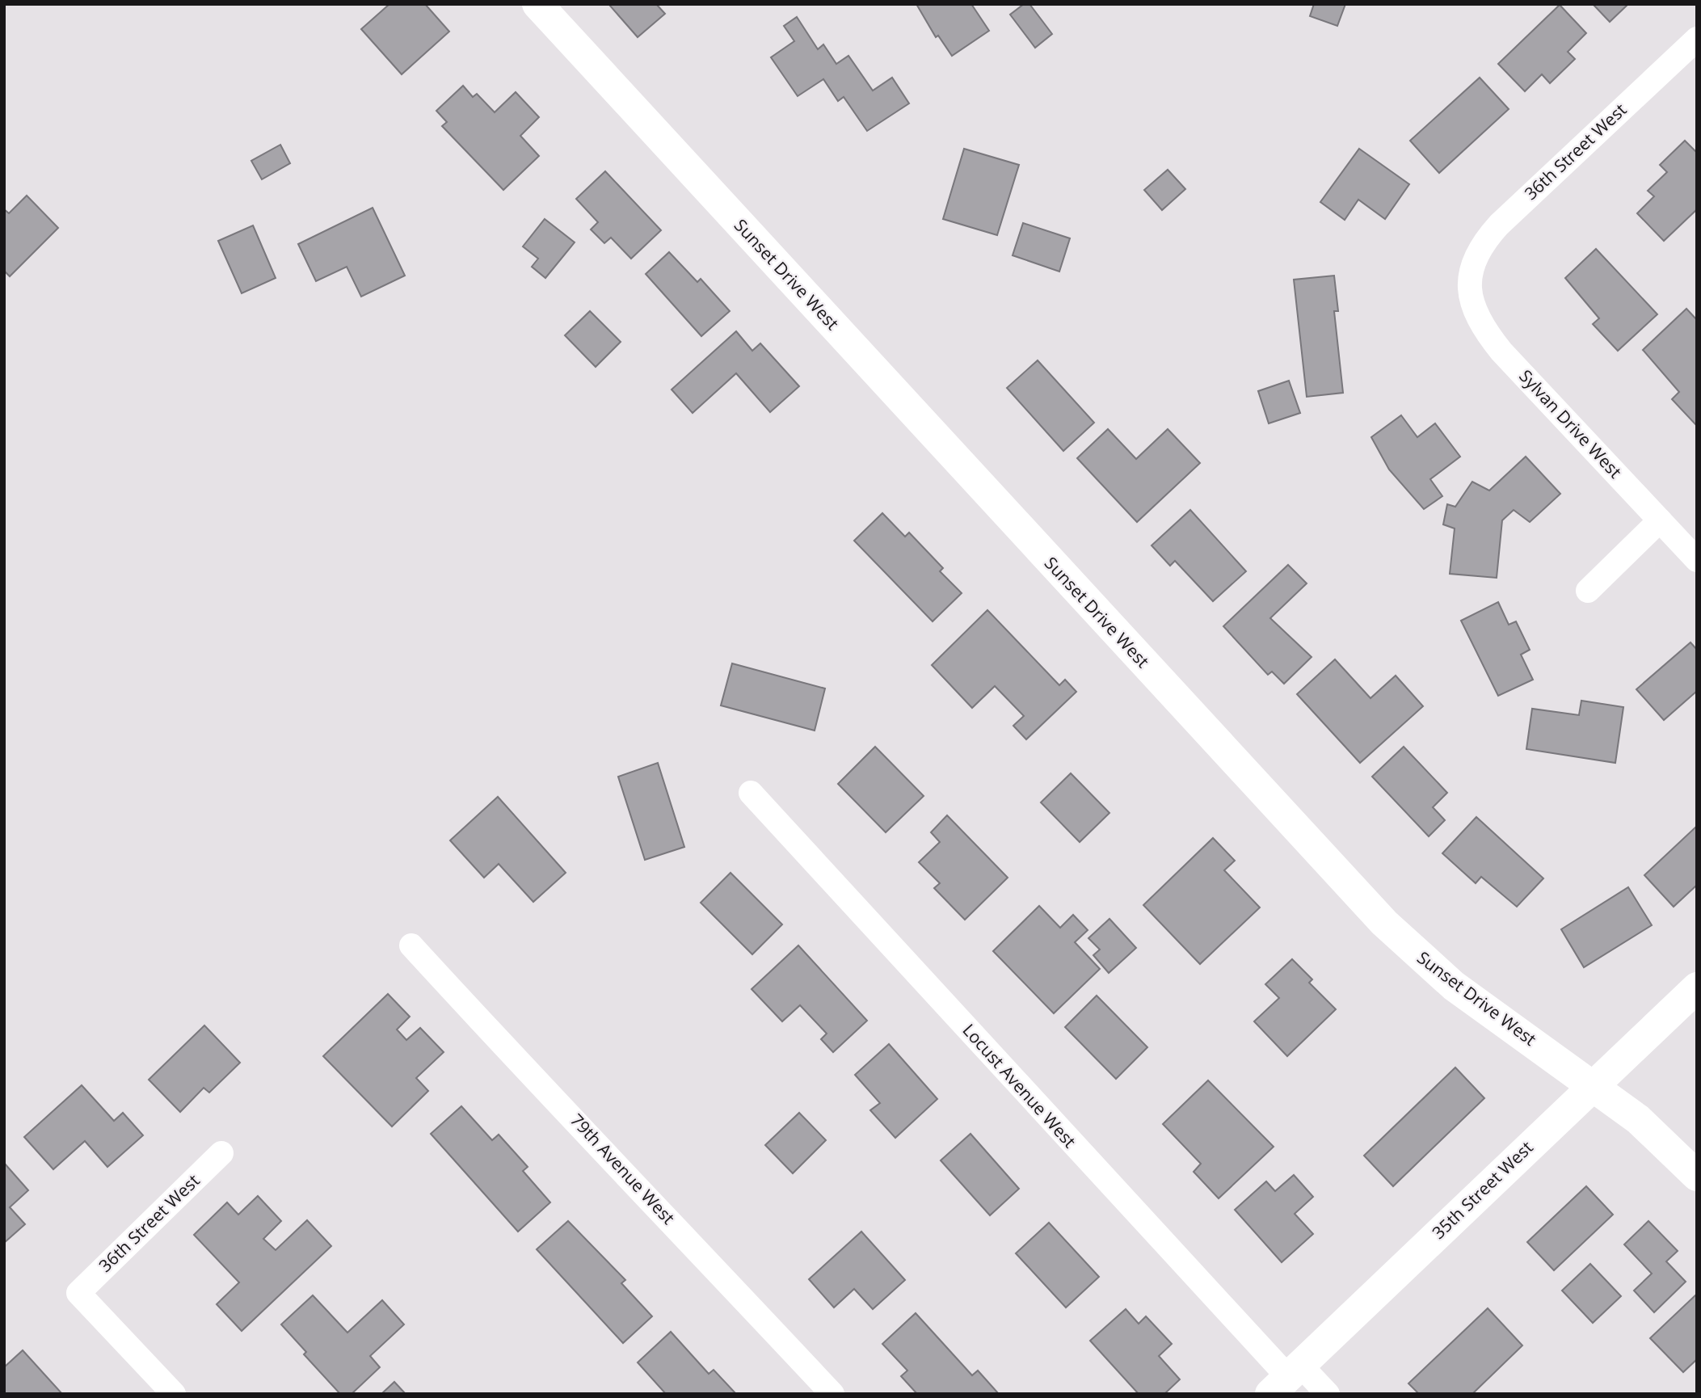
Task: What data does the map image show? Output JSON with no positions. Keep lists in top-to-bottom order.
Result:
{
  "streets": {
    "street": [
      "36th Street West",
      "Sunset Drive West",
      "Sylvan Drive West",
      "Locust Avenue West",
      "79th Avenue West",
      "35th Street West"
    ]
  },
  "crossings": [
    ["36th Street West", "Sylvan Drive West"],
    ["Sunset Drive West", "35th Street West"],
    ["Locust Avenue West", "35th Street West"]
  ]
}
